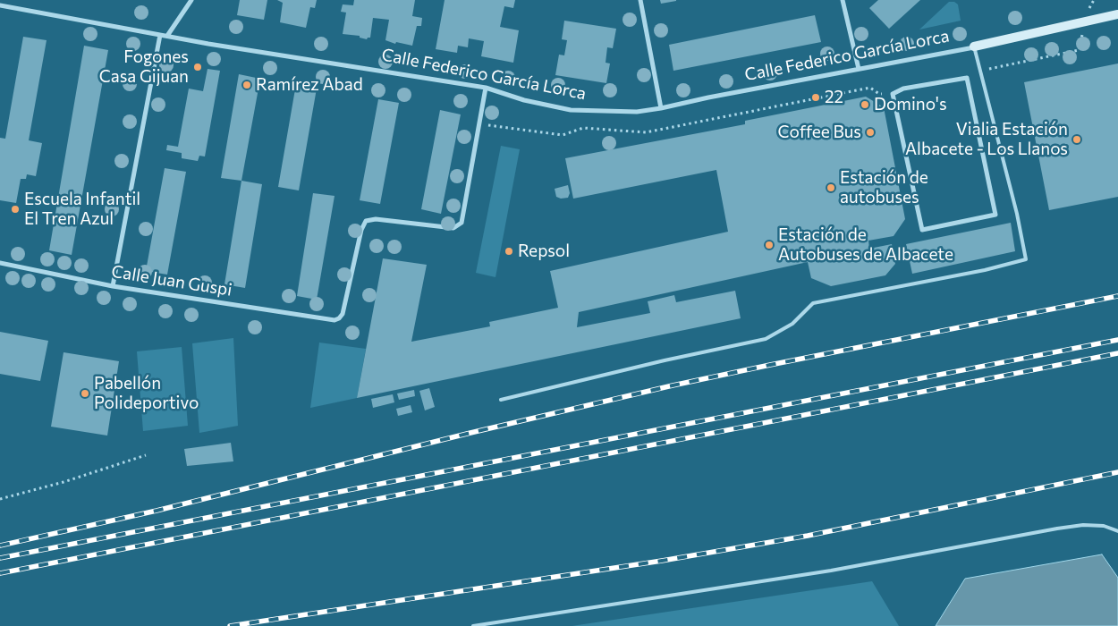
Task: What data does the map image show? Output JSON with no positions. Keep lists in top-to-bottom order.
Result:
{
  "streets": {
    "street": ["Calle Federico García Lorca", "Calle Juan Guspi"]
  },
  "places": [
    "Fogones Casa Gijuan",
    "Ramírez Abad",
    "22",
    "Domino's",
    "Coffee Bus",
    "Vialia Estación Albacete - Los Llanos",
    "Estación de autobuses",
    "Escuela Infantil El Tren Azul",
    "Estación de Autobuses de Albacete",
    "Repsol",
    "Pabellón Polideportivo"
  ]
}
